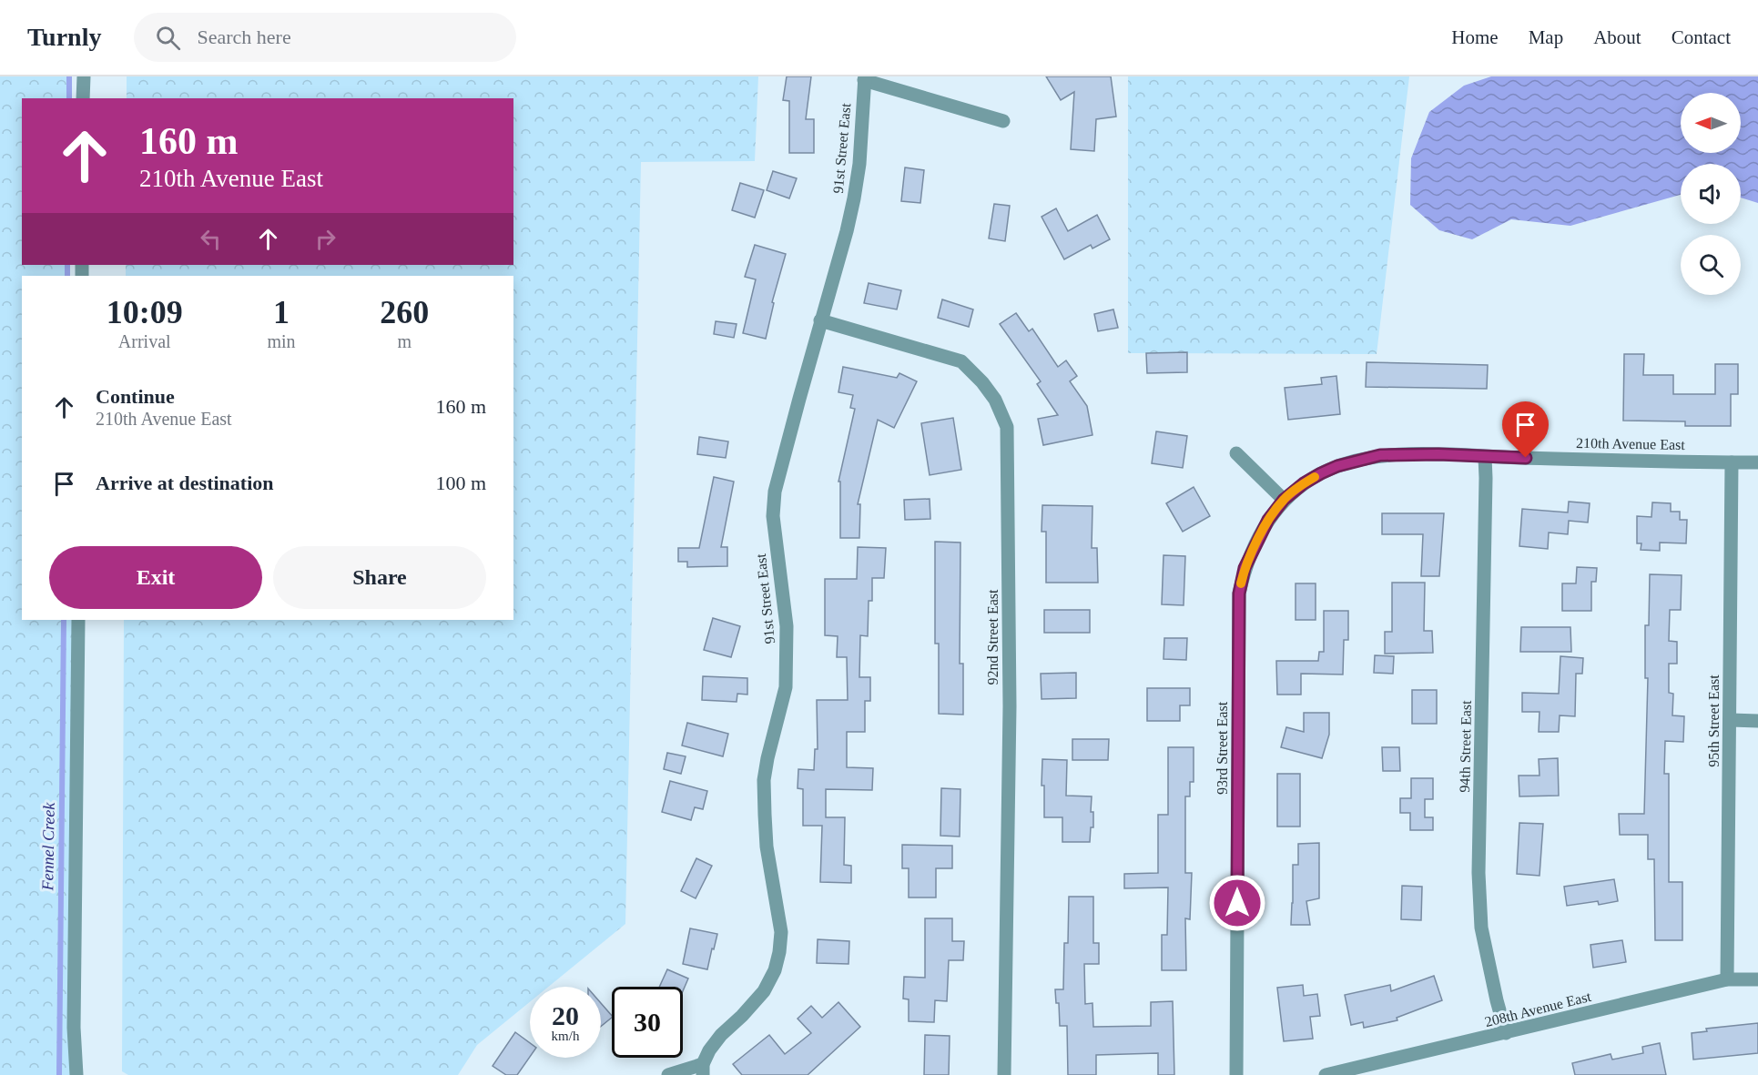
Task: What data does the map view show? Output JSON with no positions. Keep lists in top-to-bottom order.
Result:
{
  "streets": {
    "street": [
      "91st Street East",
      "210th Avenue East",
      "92nd Street East",
      "95th Street East",
      "94th Street East",
      "93rd Street East",
      "208th Avenue East"
    ]
  },
  "crossings": [
    ["91st Street East", "92nd Street East"],
    ["210th Avenue East", "95th Street East"],
    ["210th Avenue East", "94th Street East"],
    ["210th Avenue East", "93rd Street East"],
    ["95th Street East", "208th Avenue East"],
    ["94th Street East", "208th Avenue East"]
  ],
  "water": ["Fennel Creek"],
  "north": "left",
  "page": {
    "header": "Turnly",
    "search": "Search here",
    "nav": [
      "Home",
      "Map",
      "About",
      "Contact"
    ],
    "turn": ["160 m", "210th Avenue East"],
    "eta": [
      "10:09",
      "Arrival",
      "1",
      "min",
      "260",
      "m"
    ],
    "list": [
      {
        "name": "Continue",
        "note": "210th Avenue East",
        "value": "160 m"
      },
      {
        "name": "Arrive at destination",
        "value": "100 m"
      }
    ],
    "buttons": ["Exit", "Share"],
    "speed": "20 km/h",
    "limit": "30"
  }
}
